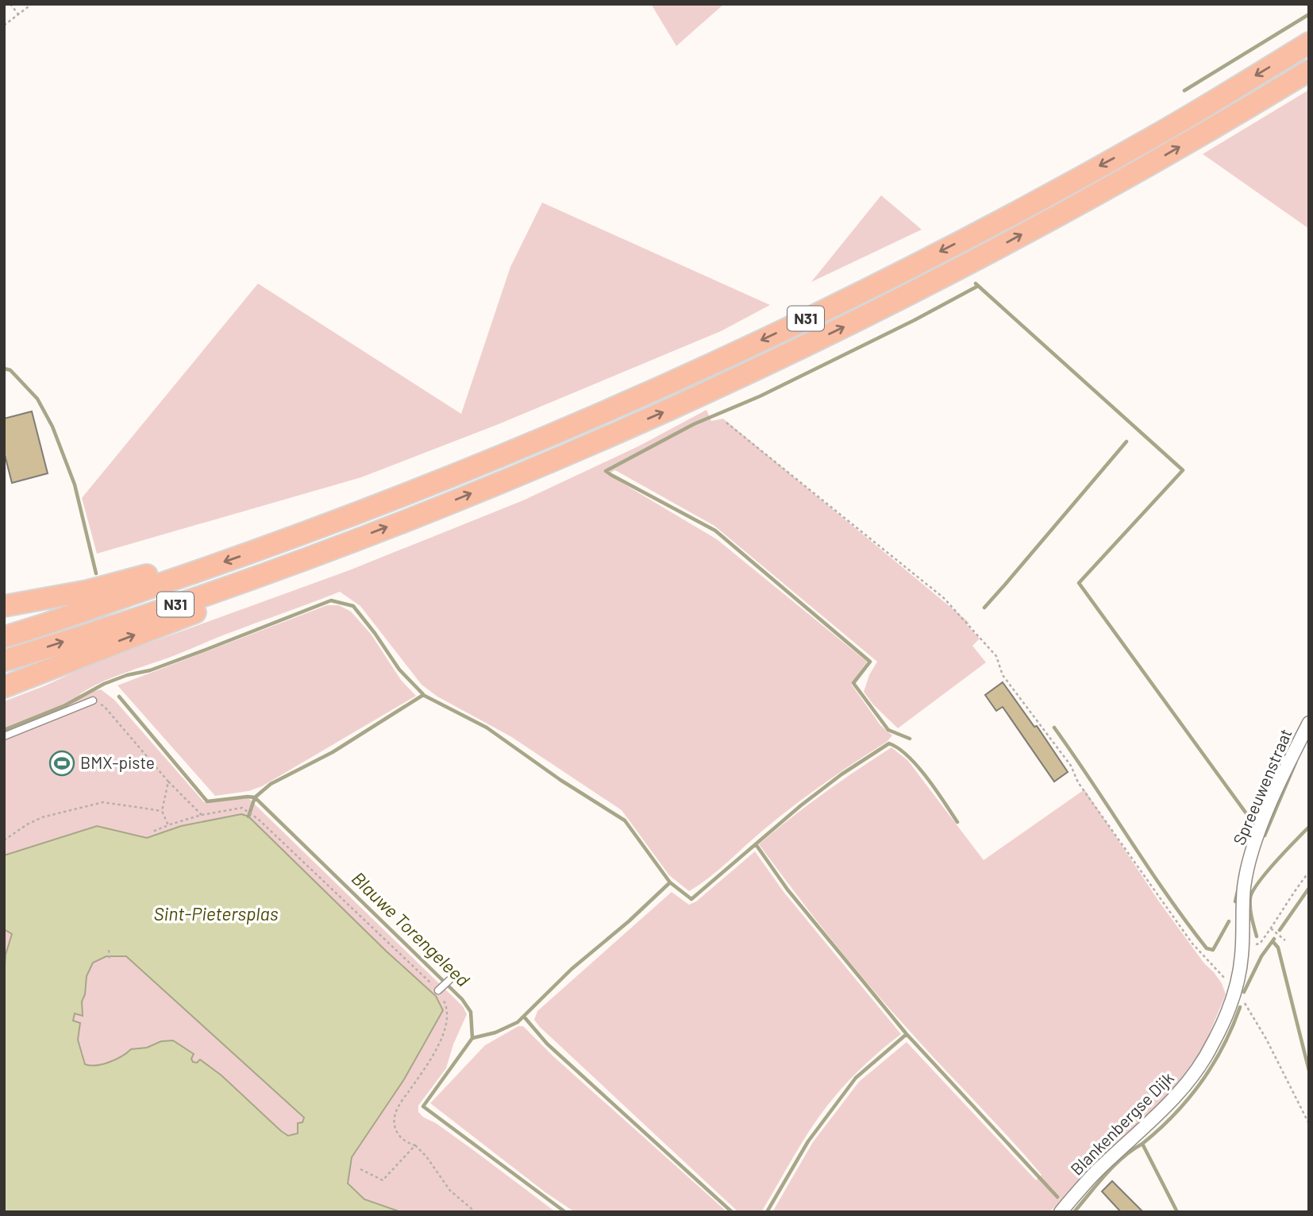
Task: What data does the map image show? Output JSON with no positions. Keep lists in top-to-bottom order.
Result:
{
  "streets": {
    "highway": ["N31"],
    "street": ["Spreeuwenstraat", "Blankenbergse Dijk"]
  },
  "crossings": [
    ["Spreeuwenstraat", "Blankenbergse Dijk"]
  ],
  "water": ["Sint-Pietersplas", "Blauwe Torengeleed"],
  "places": {
    "sports": ["BMX-piste"]
  }
}
